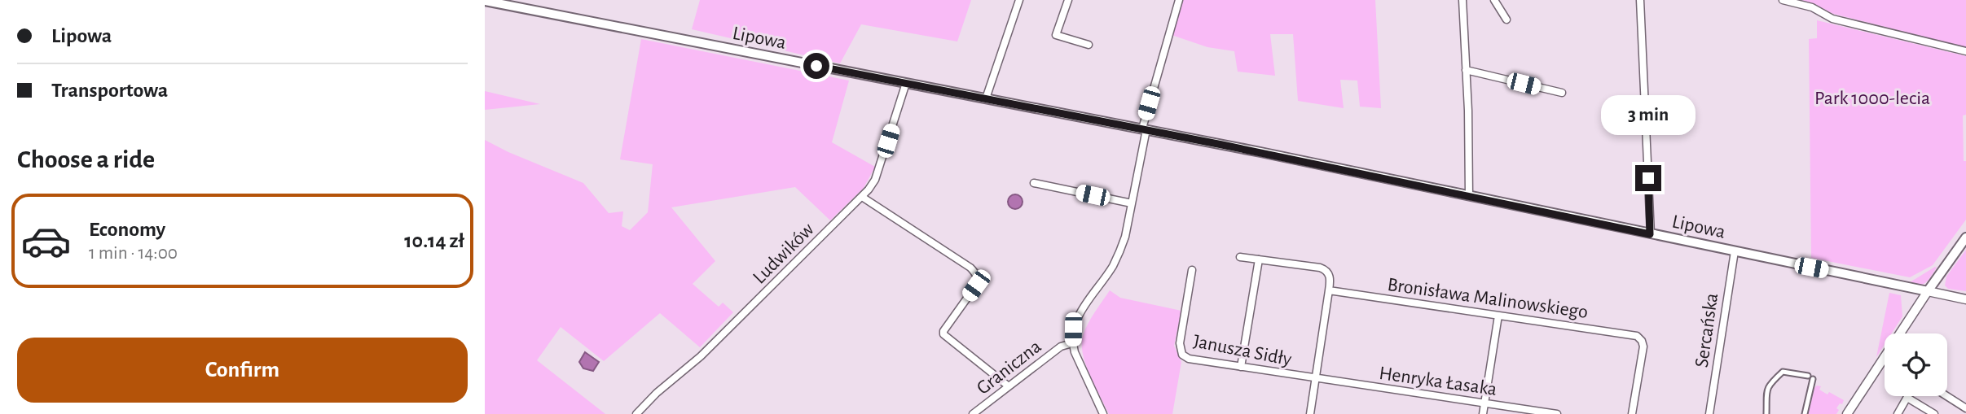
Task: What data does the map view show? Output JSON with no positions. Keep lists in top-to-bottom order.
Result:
{
  "streets": {
    "main road": ["Lipowa"],
    "street": [
      "Ludwików",
      "Bronisława Malinowskiego",
      "Sercańska",
      "Janusza Sidły",
      "Graniczna",
      "Henryka Łasaka"
    ]
  },
  "crossings": [
    ["Lipowa", "Ludwików"],
    ["Lipowa", "Sercańska"],
    ["Lipowa", "Graniczna"],
    ["Janusza Sidły", "Henryka Łasaka"]
  ],
  "parks": ["Park 1000-lecia"],
  "page": {
    "banner": ["Lipowa", "Transportowa"],
    "bubble": "3 min",
    "heading": "Choose a ride",
    "list": [
      {
        "name": "Economy",
        "note": "1 min · 14:00",
        "value": "10.14 zł"
      }
    ],
    "buttons": "Confirm"
  }
}
